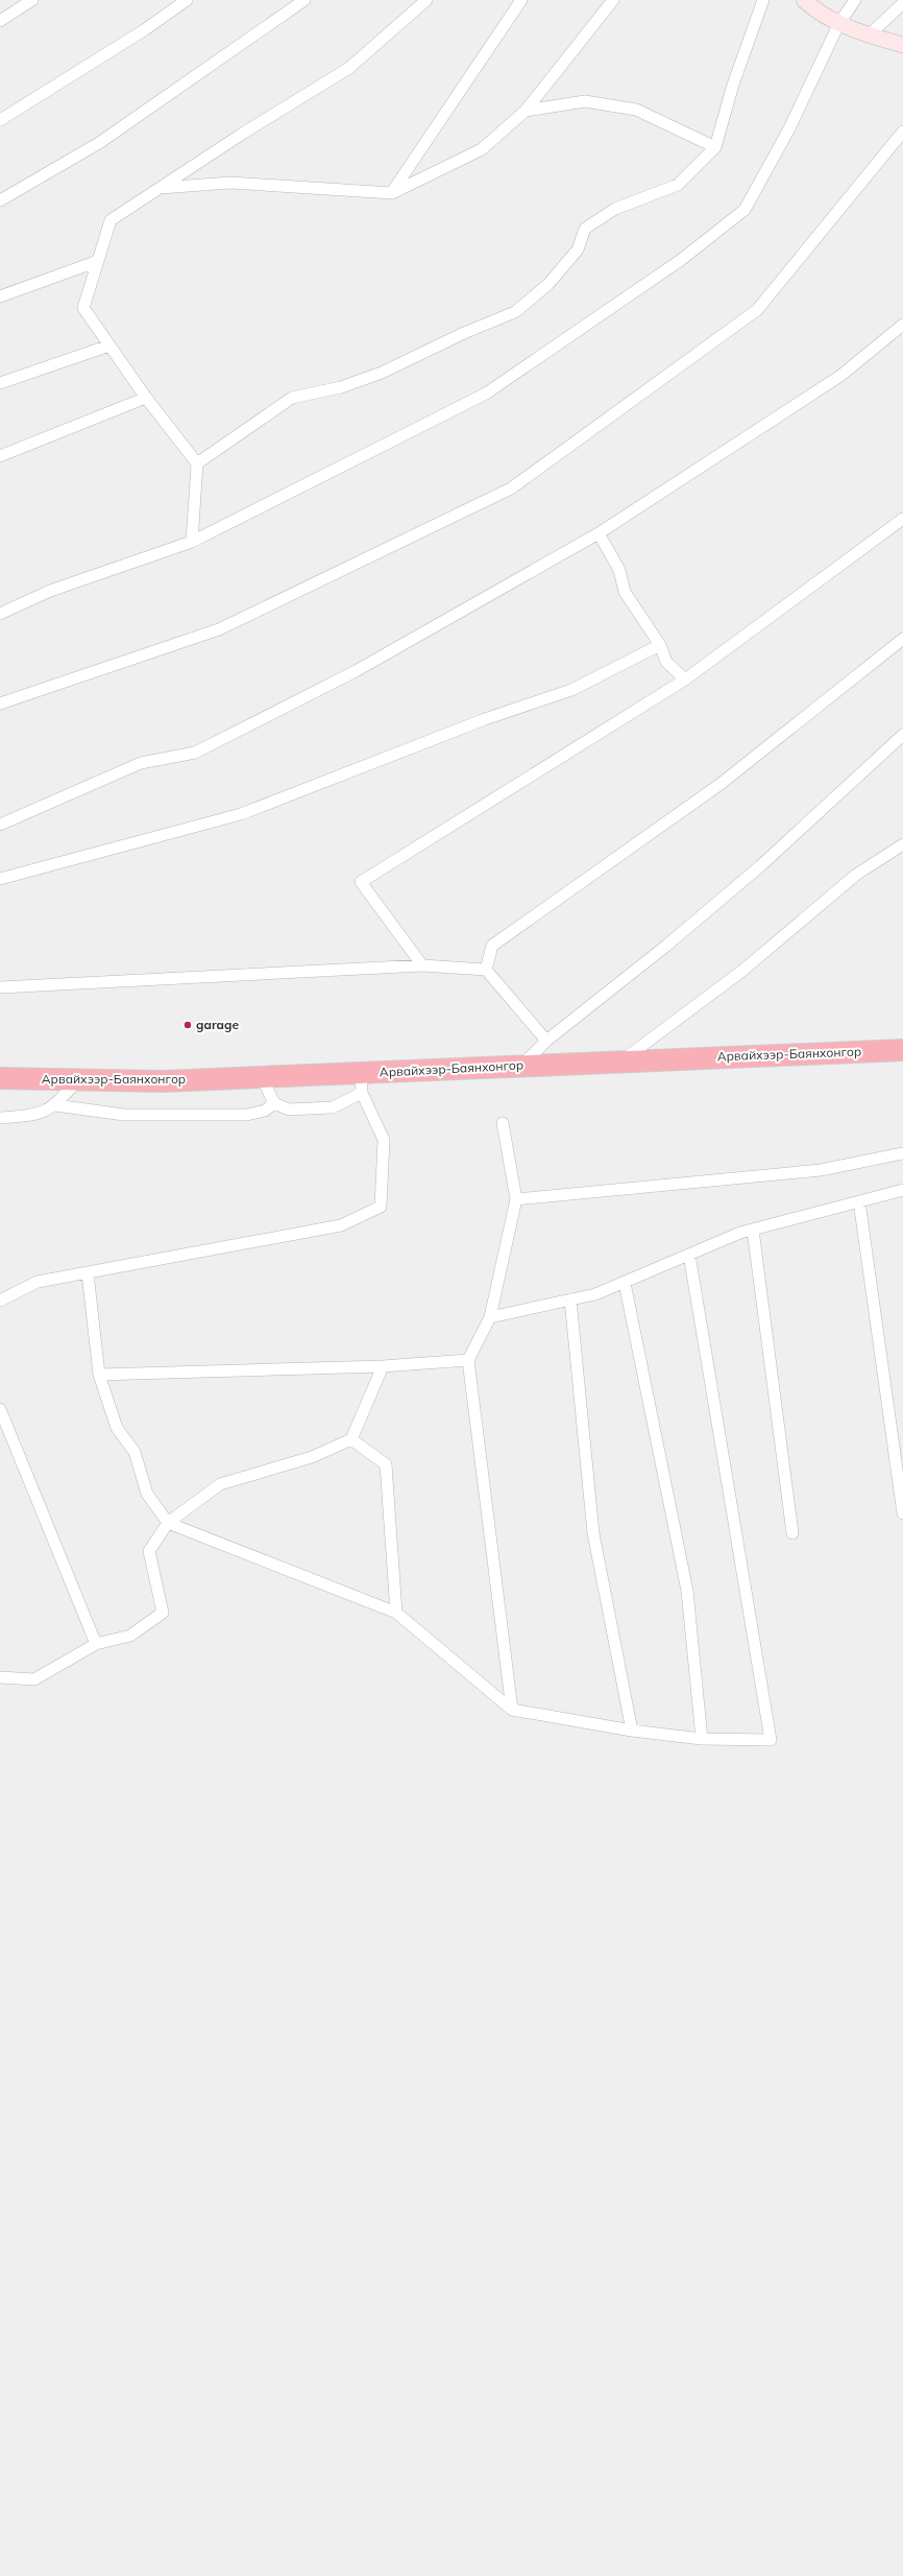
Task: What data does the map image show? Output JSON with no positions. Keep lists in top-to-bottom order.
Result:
{
  "streets": {
    "highway": ["Арвайхээр-Баянхонгор"]
  },
  "places": ["garage"]
}
